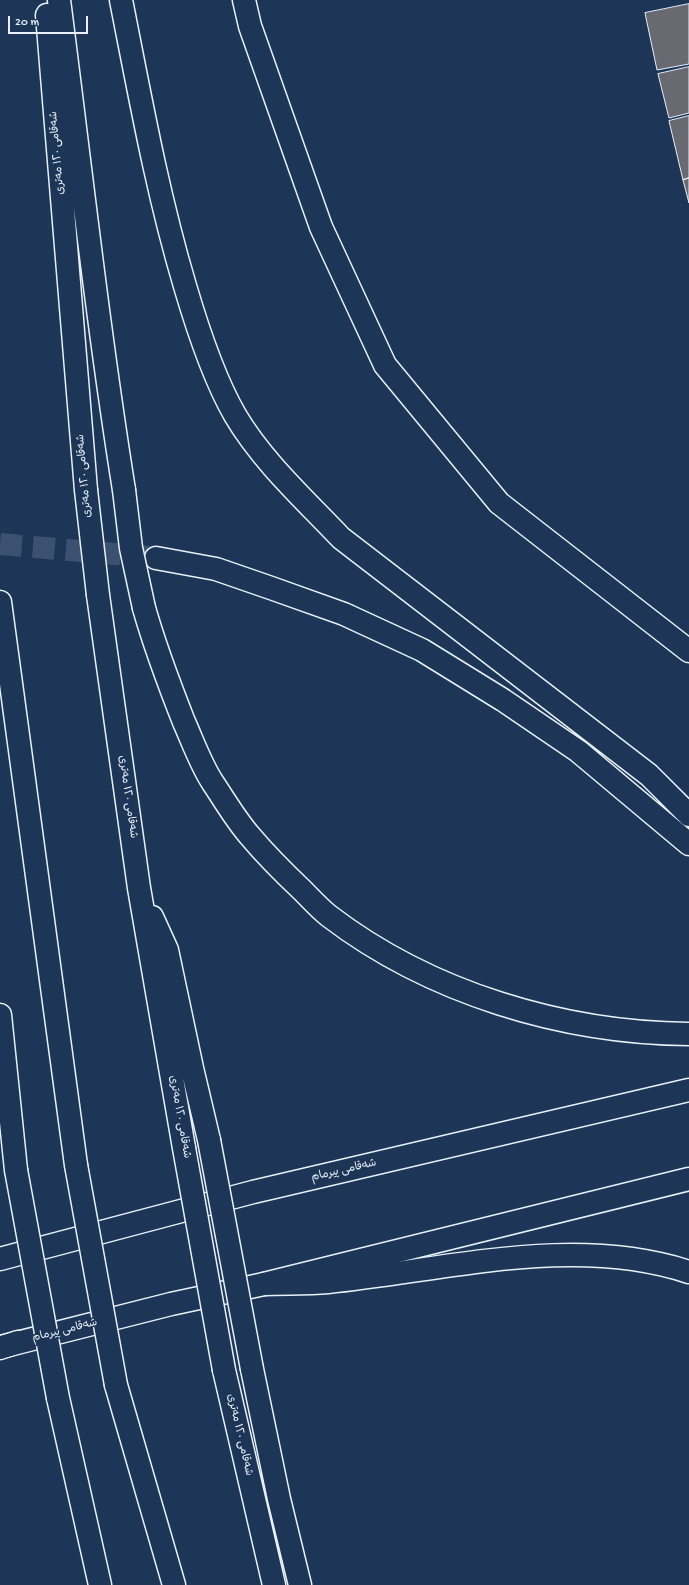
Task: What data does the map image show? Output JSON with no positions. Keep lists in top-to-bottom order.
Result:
{
  "streets": {
    "main road": ["شەقامی ١٢٠ مەتری", "شەقامی پیرمام"]
  },
  "scale_bar": "20 m"
}
